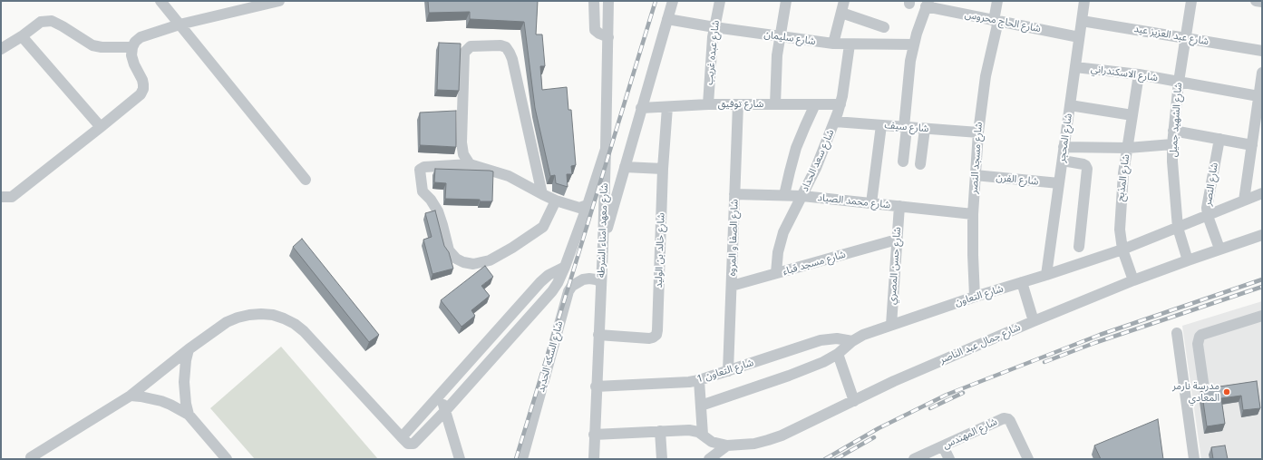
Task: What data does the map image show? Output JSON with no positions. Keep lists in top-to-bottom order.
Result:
{
  "streets": {
    "street": [
      "شارع الحاج محروس",
      "شارع عبد العزيز عيد",
      "شارع سليمان",
      "شارع عبده غريب",
      "شارع الاسكندراني",
      "شارع توفيق",
      "شارع الشهيد جميل",
      "شارع سيف",
      "شارع المحجر",
      "شارع مسجد النصر",
      "شارع سعد الحداد",
      "شارع المذبح",
      "شارع الفرن",
      "شارع النصر",
      "شارع محمد الصياد",
      "شارع معهد امناء الشرطة",
      "شارع الصفا و المروه",
      "شارع خالد بن الوليد",
      "شارع مسجد قباء",
      "شارع حسن المصري",
      "شارع التعاون",
      "شارع جمال عبد الناصر",
      "شارع السكه الحديد",
      "شارع التعاون 1",
      "شارع المهندس"
    ]
  },
  "crossings": [
    ["شارع الحاج محروس", "شارع المحجر"],
    ["شارع الحاج محروس", "شارع مسجد النصر"],
    ["شارع عبد العزيز عيد", "شارع الشهيد جميل"],
    ["شارع عبد العزيز عيد", "شارع المحجر"],
    ["شارع سليمان", "شارع عبده غريب"],
    ["شارع سليمان", "شارع سعد الحداد"],
    ["شارع عبده غريب", "شارع توفيق"],
    ["شارع الاسكندراني", "شارع الشهيد جميل"],
    ["شارع الاسكندراني", "شارع المحجر"],
    ["شارع الاسكندراني", "شارع المذبح"],
    ["شارع توفيق", "شارع سعد الحداد"],
    ["شارع توفيق", "شارع الصفا و المروه"],
    ["شارع توفيق", "شارع خالد بن الوليد"],
    ["شارع الشهيد جميل", "شارع التعاون"],
    ["شارع الشهيد جميل", "شارع جمال عبد الناصر"],
    ["شارع سيف", "شارع مسجد النصر"],
    ["شارع سيف", "شارع سعد الحداد"],
    ["شارع المحجر", "شارع الفرن"],
    ["شارع المحجر", "شارع التعاون"],
    ["شارع مسجد النصر", "شارع الفرن"],
    ["شارع مسجد النصر", "شارع محمد الصياد"],
    ["شارع مسجد النصر", "شارع التعاون"],
    ["شارع سعد الحداد", "شارع محمد الصياد"],
    ["شارع سعد الحداد", "شارع مسجد قباء"],
    ["شارع المذبح", "شارع التعاون"],
    ["شارع المذبح", "شارع جمال عبد الناصر"],
    ["شارع النصر", "شارع التعاون"],
    ["شارع النصر", "شارع جمال عبد الناصر"],
    ["شارع محمد الصياد", "شارع الصفا و المروه"],
    ["شارع محمد الصياد", "شارع حسن المصري"],
    ["شارع معهد امناء الشرطة", "شارع خالد بن الوليد"],
    ["شارع معهد امناء الشرطة", "شارع جمال عبد الناصر"],
    ["شارع معهد امناء الشرطة", "شارع السكه الحديد"],
    ["شارع معهد امناء الشرطة", "شارع التعاون 1"],
    ["شارع الصفا و المروه", "شارع مسجد قباء"],
    ["شارع الصفا و المروه", "شارع التعاون 1"],
    ["شارع مسجد قباء", "شارع حسن المصري"],
    ["شارع حسن المصري", "شارع التعاون"],
    ["شارع التعاون", "شارع التعاون 1"]
  ],
  "places": ["مدرسة نارمر المعادي"]
}
